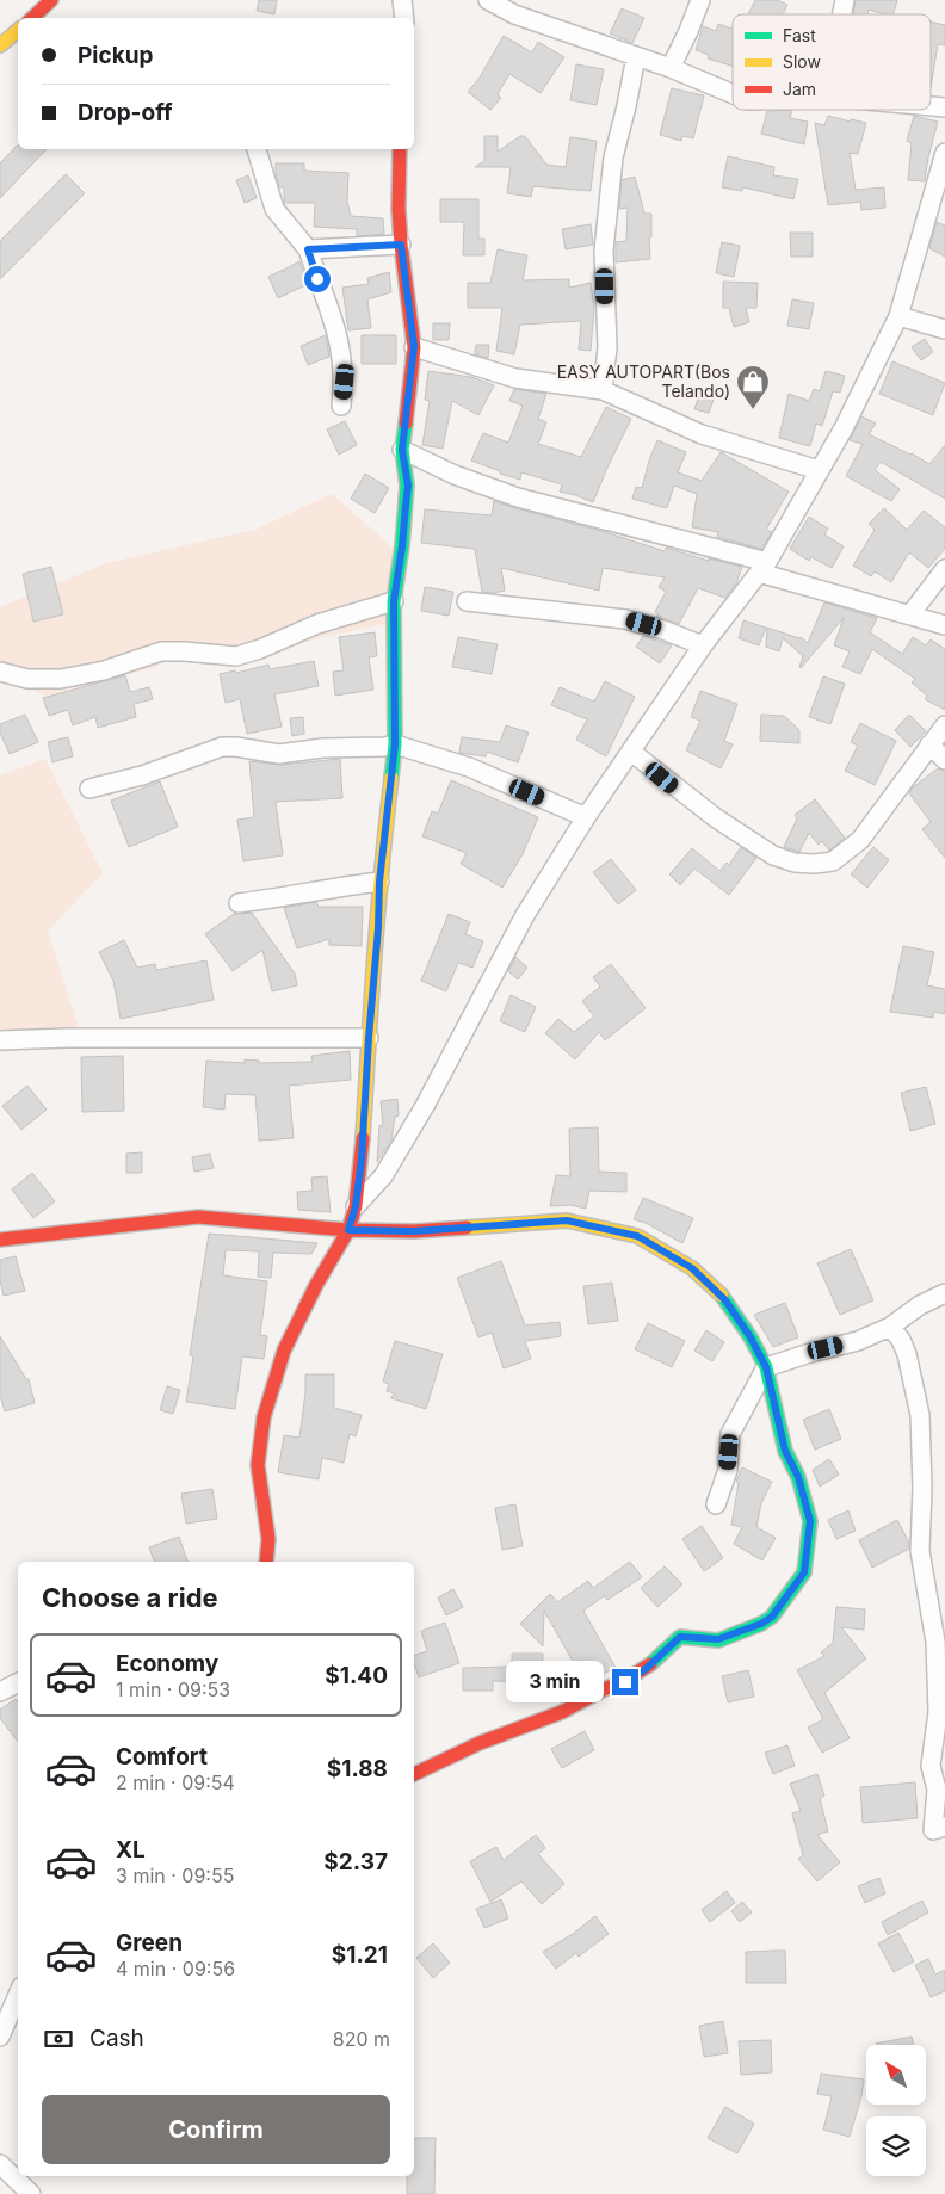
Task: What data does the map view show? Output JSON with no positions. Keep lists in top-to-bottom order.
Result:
{
  "places": {
    "shop": ["EASY AUTOPART(Bos Telando)"]
  },
  "legend": ["Fast", "Slow", "Jam"],
  "north": "top left",
  "page": {
    "banner": ["Pickup", "Drop-off"],
    "heading": "Choose a ride",
    "list": [
      {
        "name": "Economy",
        "note": "1 min · 09:53",
        "value": "$1.40"
      },
      {
        "name": "Comfort",
        "note": "2 min · 09:54",
        "value": "$1.88"
      },
      {
        "name": "XL",
        "note": "3 min · 09:55",
        "value": "$2.37"
      },
      {
        "name": "Green",
        "note": "4 min · 09:56",
        "value": "$1.21"
      }
    ],
    "bubble": "3 min",
    "pay": ["Cash", "820 m"],
    "buttons": "Confirm"
  }
}
